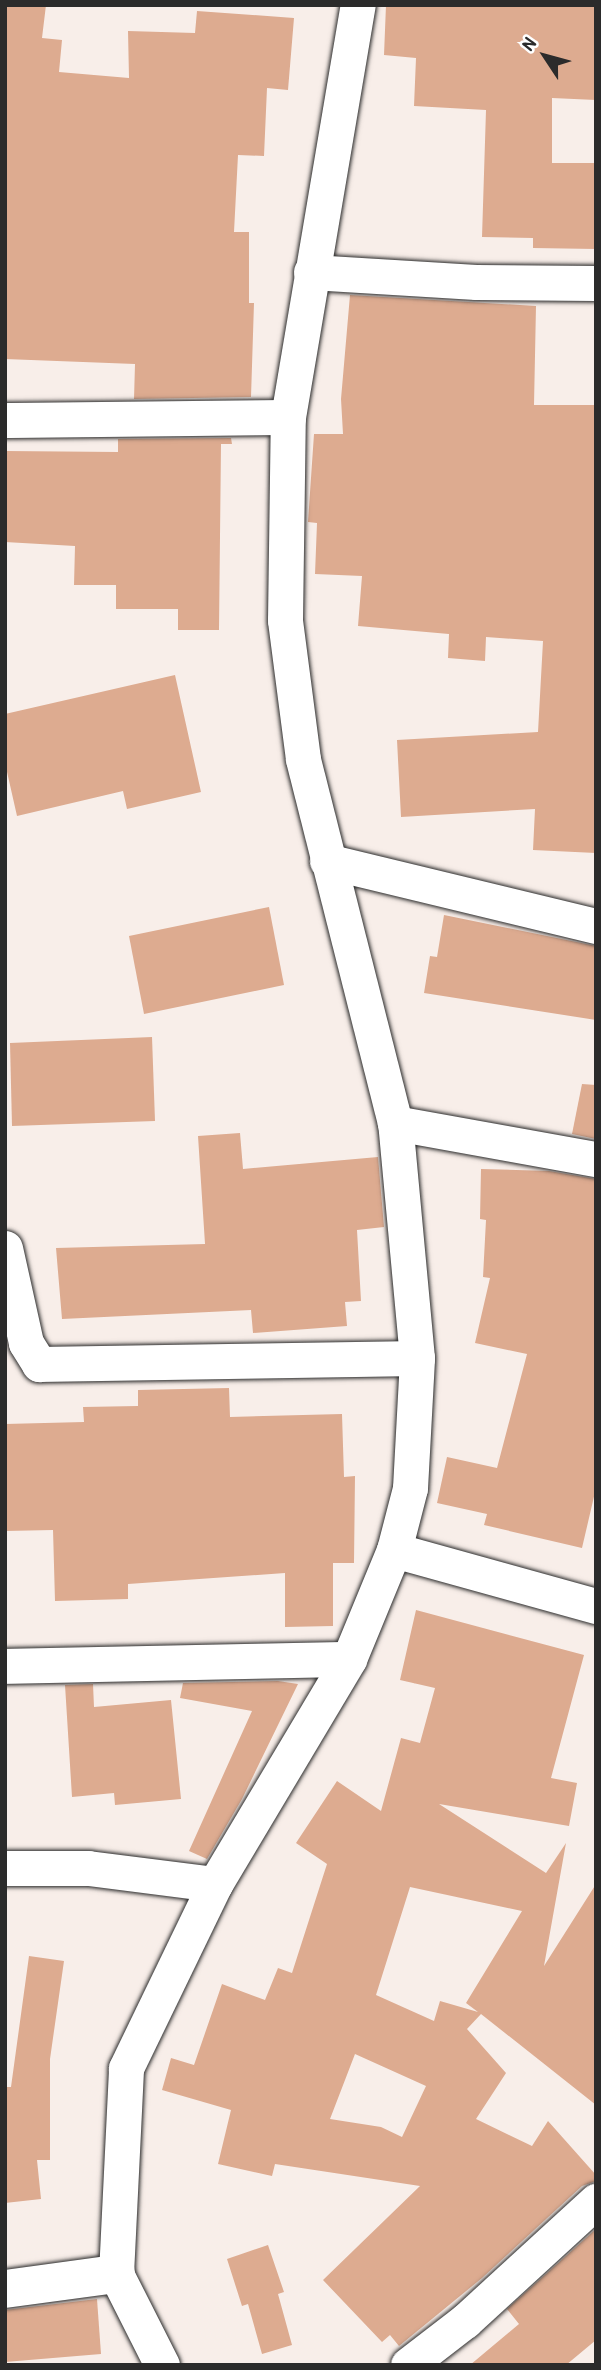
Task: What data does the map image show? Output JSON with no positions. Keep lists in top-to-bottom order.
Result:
{
  "north": "top left"
}
